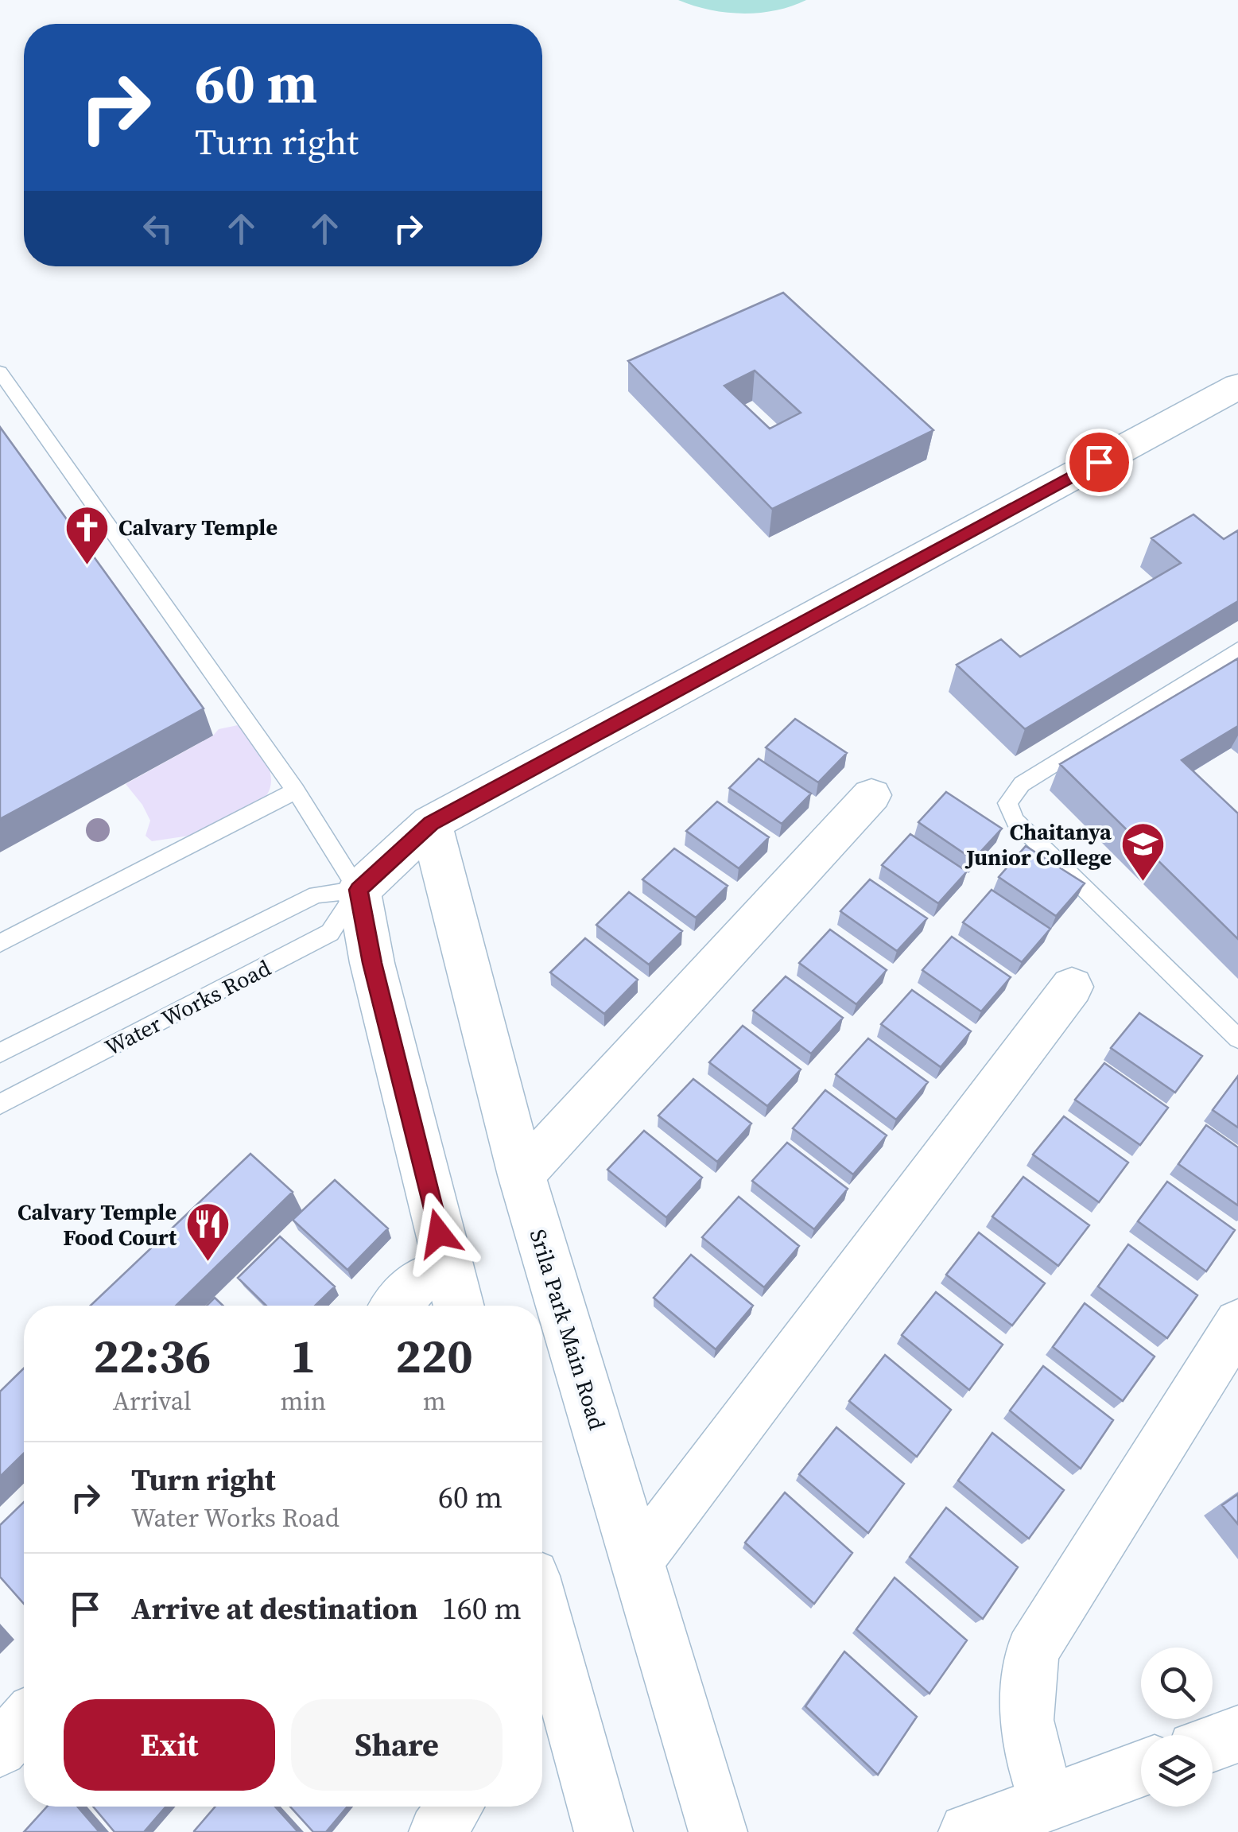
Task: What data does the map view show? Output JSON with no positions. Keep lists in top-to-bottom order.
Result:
{
  "streets": {
    "street": ["Water Works Road", "Srila Park Main Road"]
  },
  "crossings": [
    ["Water Works Road", "Srila Park Main Road"]
  ],
  "places": {
    "church": ["Calvary Temple"],
    "school or university": ["Chaitanya Junior College"],
    "restaurant": ["Calvary Temple Food Court"]
  },
  "page": {
    "turn": ["60 m", "Turn right"],
    "eta": [
      "22:36",
      "Arrival",
      "1",
      "min",
      "220",
      "m"
    ],
    "list": [
      {
        "name": "Turn right",
        "note": "Water Works Road",
        "value": "60 m"
      },
      {
        "name": "Arrive at destination",
        "value": "160 m"
      }
    ],
    "buttons": ["Exit", "Share"]
  }
}
